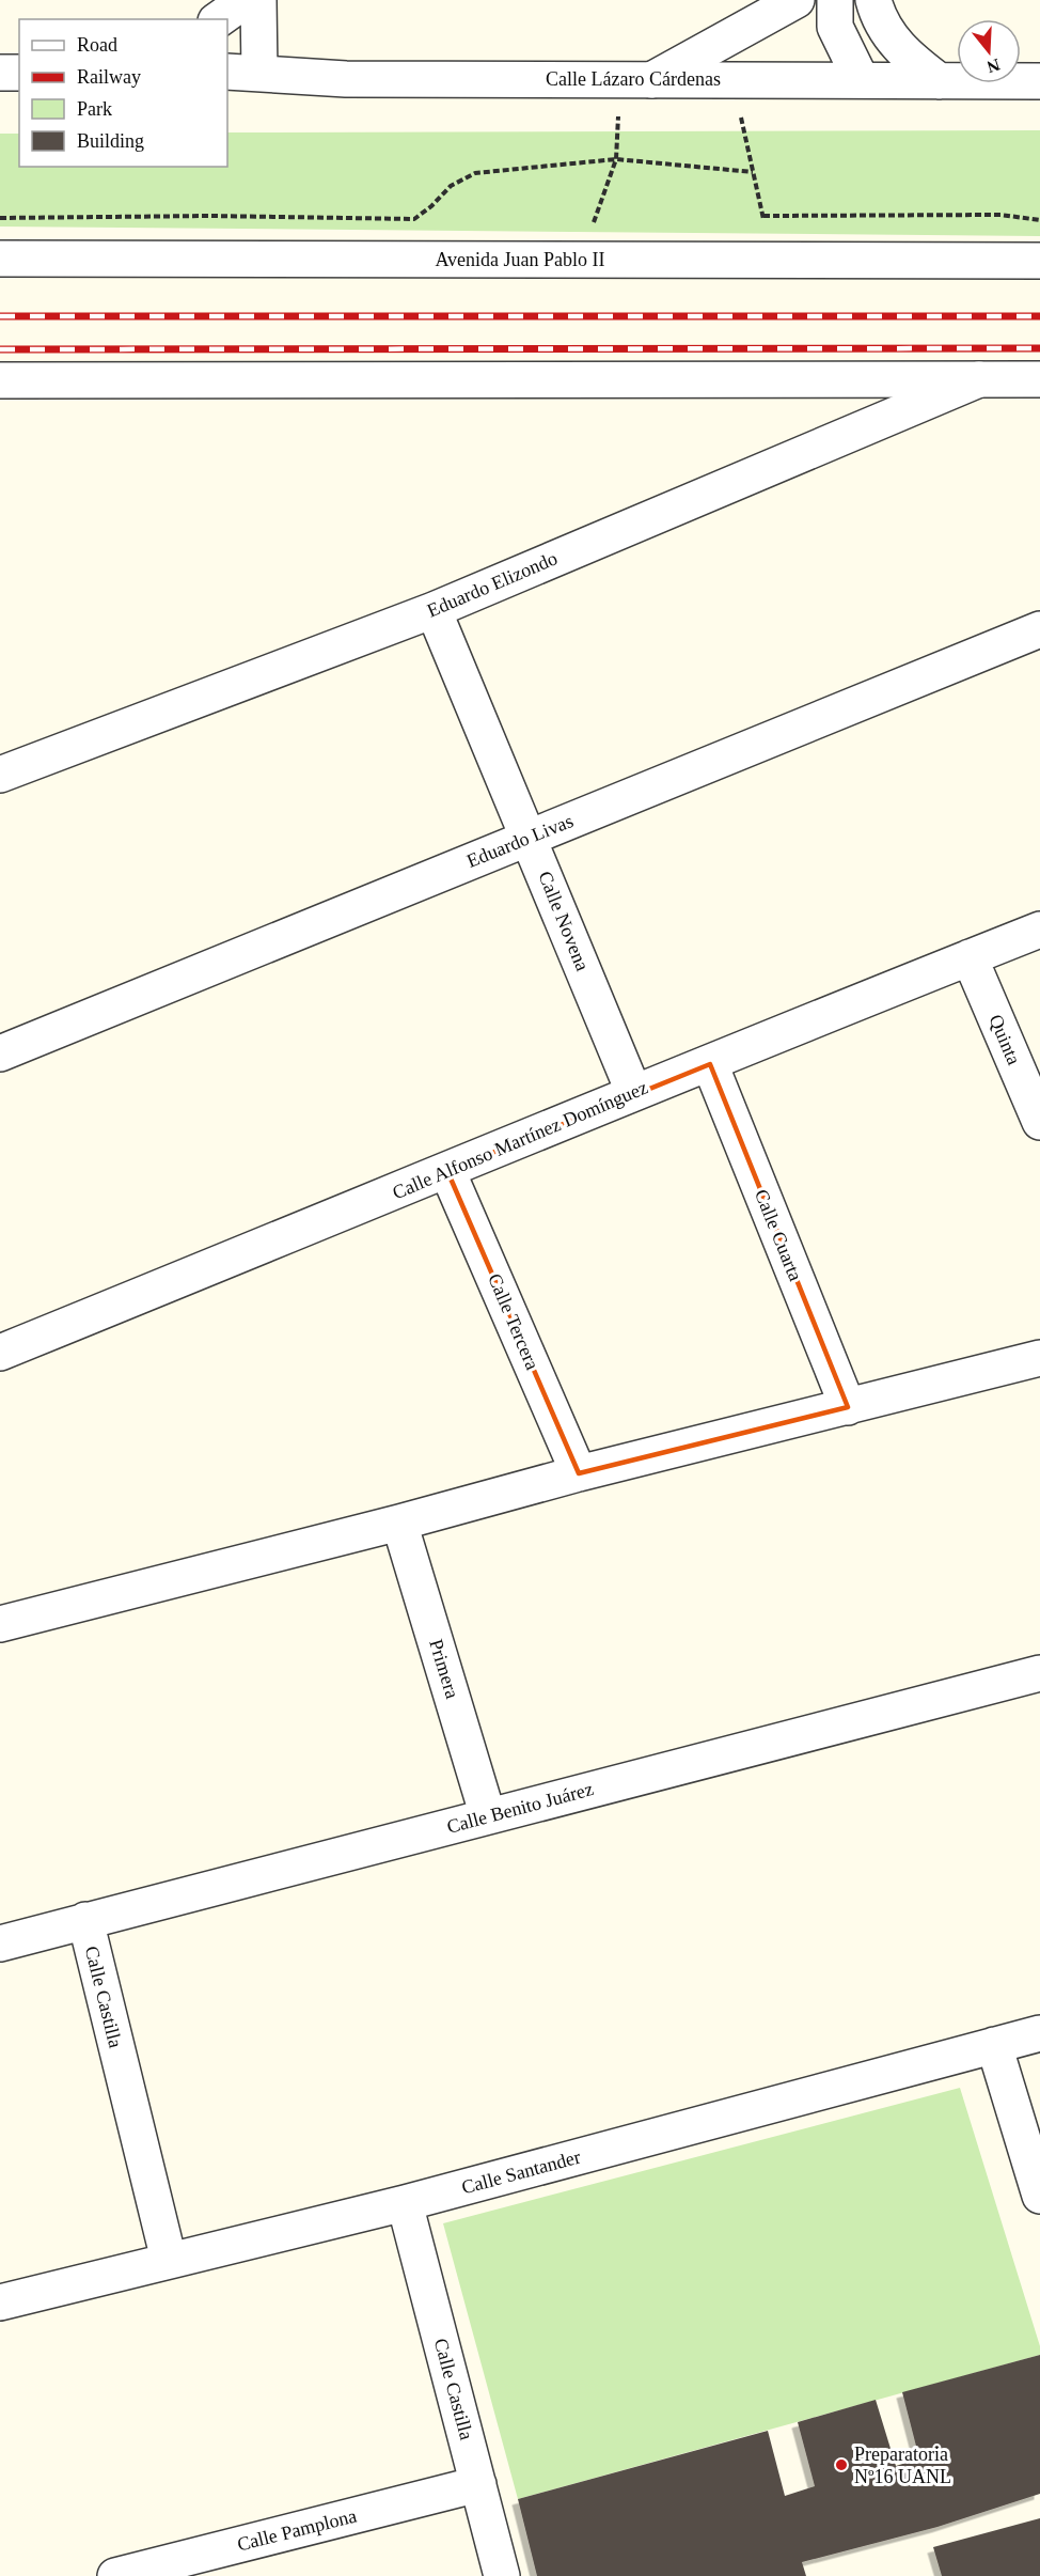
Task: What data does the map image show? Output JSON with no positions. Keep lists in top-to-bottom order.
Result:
{
  "streets": {
    "street": [
      "Calle Lázaro Cárdenas",
      "Avenida Juan Pablo II",
      "Eduardo Elizondo",
      "Eduardo Livas",
      "Calle Novena",
      "Quinta",
      "Calle Alfonso Martínez Domínguez",
      "Calle Cuarta",
      "Calle Tercera",
      "Primera",
      "Calle Benito Juárez",
      "Calle Castilla",
      "Calle Santander",
      "Calle Pamplona"
    ]
  },
  "crossings": [
    ["Eduardo Elizondo", "Calle Novena"],
    ["Eduardo Livas", "Calle Novena"],
    ["Calle Novena", "Calle Alfonso Martínez Domínguez"],
    ["Quinta", "Calle Alfonso Martínez Domínguez"],
    ["Calle Alfonso Martínez Domínguez", "Calle Cuarta"],
    ["Calle Alfonso Martínez Domínguez", "Calle Tercera"],
    ["Primera", "Calle Benito Juárez"],
    ["Calle Benito Juárez", "Calle Castilla"],
    ["Calle Castilla", "Calle Santander"],
    ["Calle Castilla", "Calle Pamplona"]
  ],
  "places": ["Preparatoria Nº16 UANL"],
  "legend": [
    "Road",
    "Railway",
    "Park",
    "Building"
  ],
  "north": "bottom"
}
